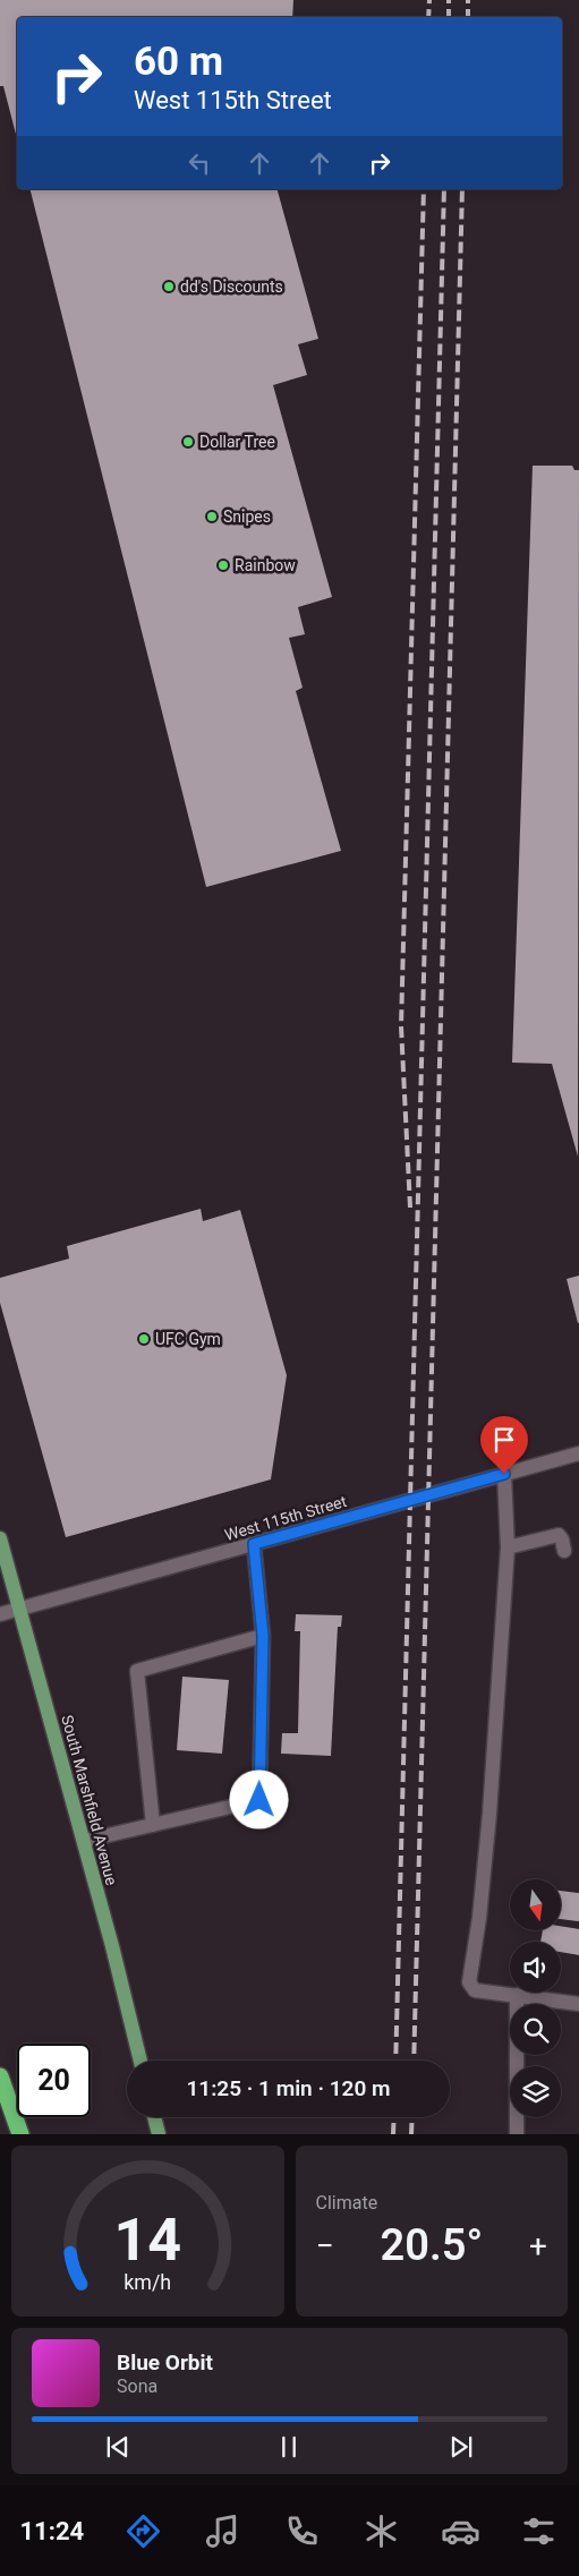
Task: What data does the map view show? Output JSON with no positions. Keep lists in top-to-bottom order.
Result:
{
  "streets": {
    "main road": ["South Marshfield Avenue"],
    "street": ["West 115th Street"]
  },
  "crossings": [
    ["West 115th Street", "South Marshfield Avenue"]
  ],
  "places": [
    "dd's Discounts",
    "Dollar Tree",
    "Snipes",
    "Rainbow",
    "UFC Gym"
  ],
  "north": "bottom",
  "page": {
    "turn": ["60 m", "West 115th Street"],
    "limit": "20",
    "trip": "11:25 · 1 min · 120 m",
    "tile": "Climate",
    "heat": ["−", "20.5°", "+"],
    "song": ["Blue Orbit", "Sona"],
    "tabs": "11:24",
    "gauge": ["14", "km/h"]
  }
}
